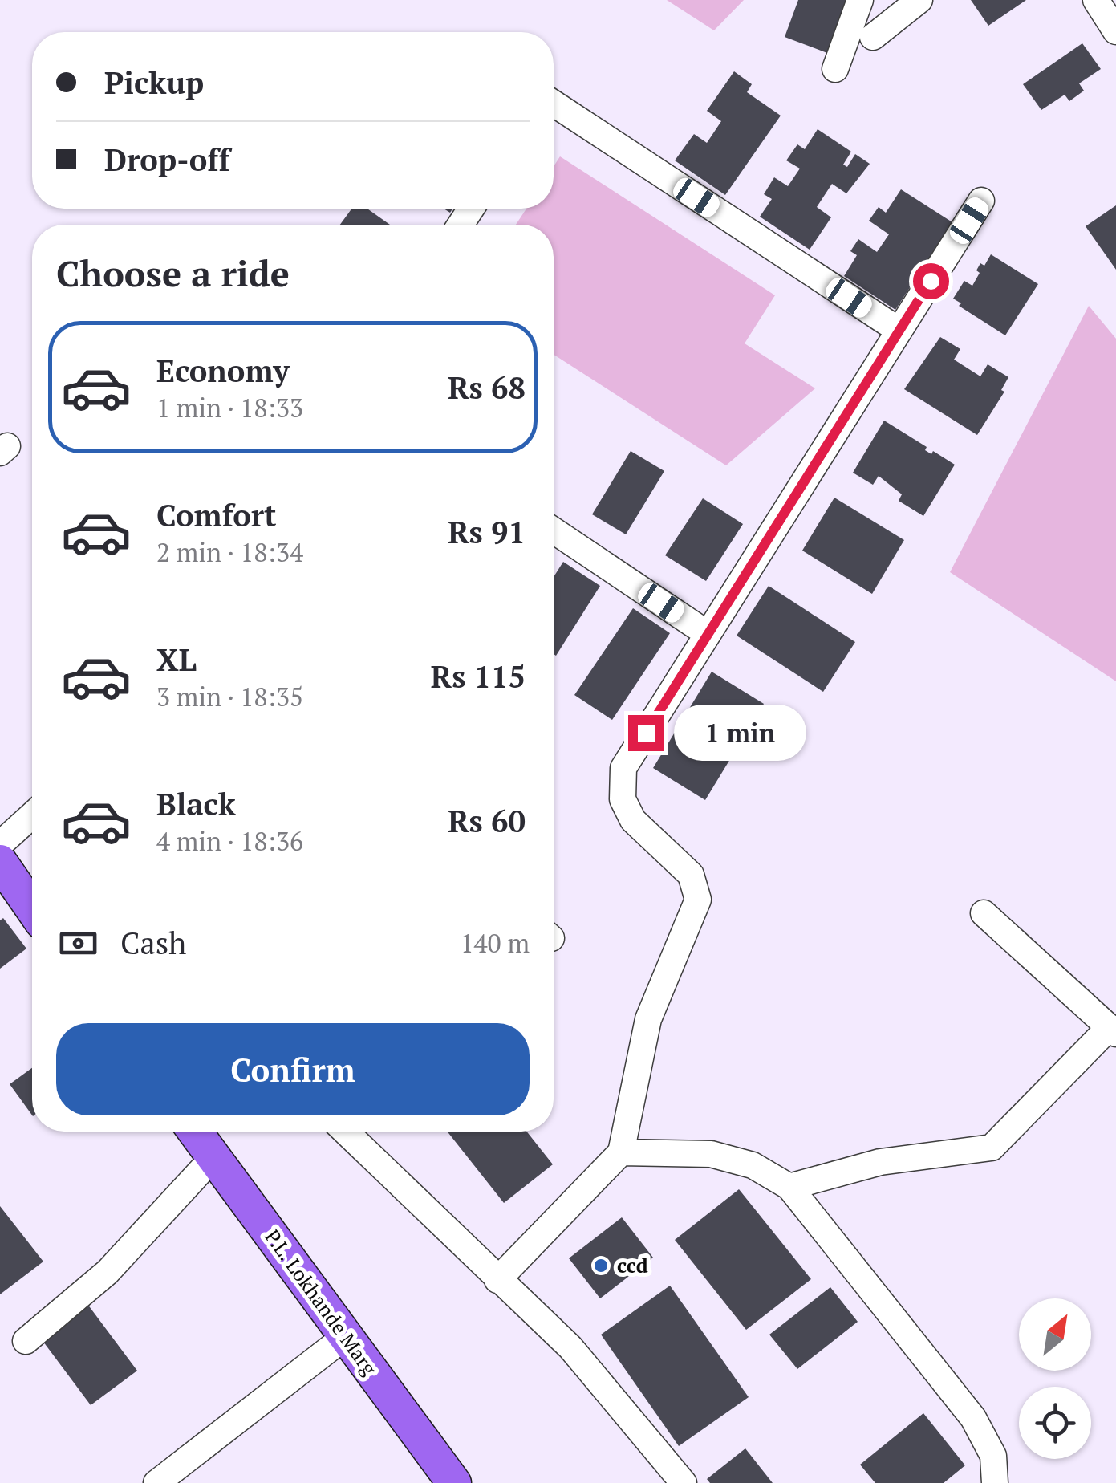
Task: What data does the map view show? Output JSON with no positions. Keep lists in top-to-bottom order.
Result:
{
  "streets": {
    "main road": ["P.L. Lokhande Marg"]
  },
  "places": ["ccd"],
  "north": "top right",
  "page": {
    "banner": ["Pickup", "Drop-off"],
    "heading": "Choose a ride",
    "list": [
      {
        "name": "Economy",
        "note": "1 min · 18:33",
        "value": "Rs 68"
      },
      {
        "name": "Comfort",
        "note": "2 min · 18:34",
        "value": "Rs 91"
      },
      {
        "name": "XL",
        "note": "3 min · 18:35",
        "value": "Rs 115"
      },
      {
        "name": "Black",
        "note": "4 min · 18:36",
        "value": "Rs 60"
      }
    ],
    "bubble": "1 min",
    "pay": ["Cash", "140 m"],
    "buttons": "Confirm"
  }
}
